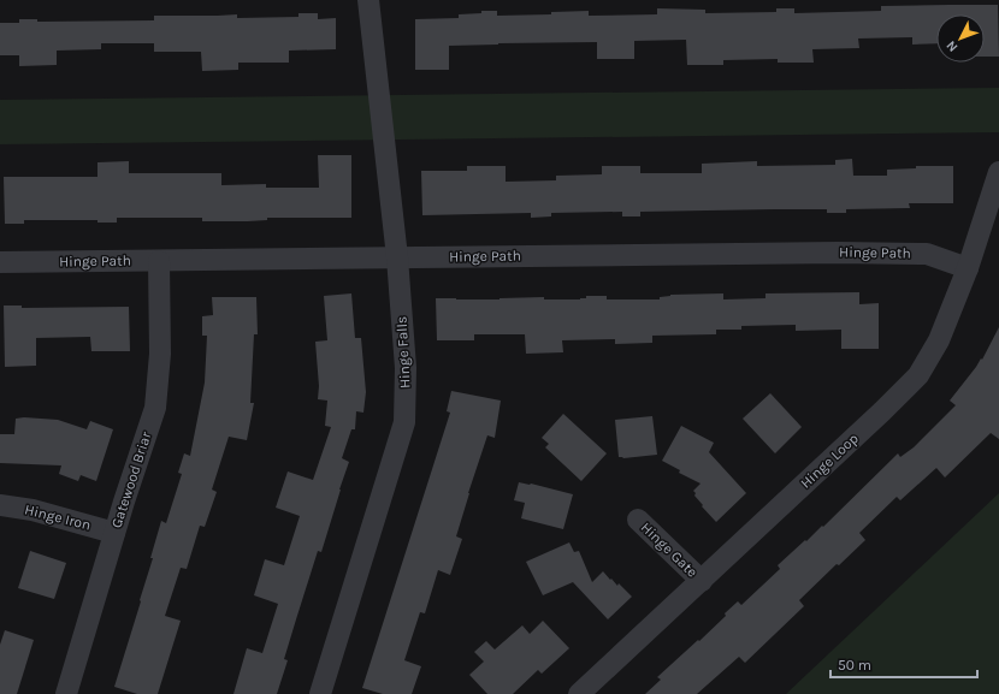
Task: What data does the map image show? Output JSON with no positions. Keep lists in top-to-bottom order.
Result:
{
  "streets": {
    "street": [
      "Hinge Path",
      "Hinge Falls",
      "Hinge Loop",
      "Gatewood Briar",
      "Hinge Iron",
      "Hinge Gate"
    ]
  },
  "crossings": [
    ["Hinge Path", "Hinge Falls"],
    ["Hinge Path", "Hinge Loop"],
    ["Hinge Path", "Gatewood Briar"],
    ["Hinge Loop", "Hinge Gate"],
    ["Gatewood Briar", "Hinge Iron"]
  ],
  "scale_bar": "50 m",
  "north": "bottom left"
}
